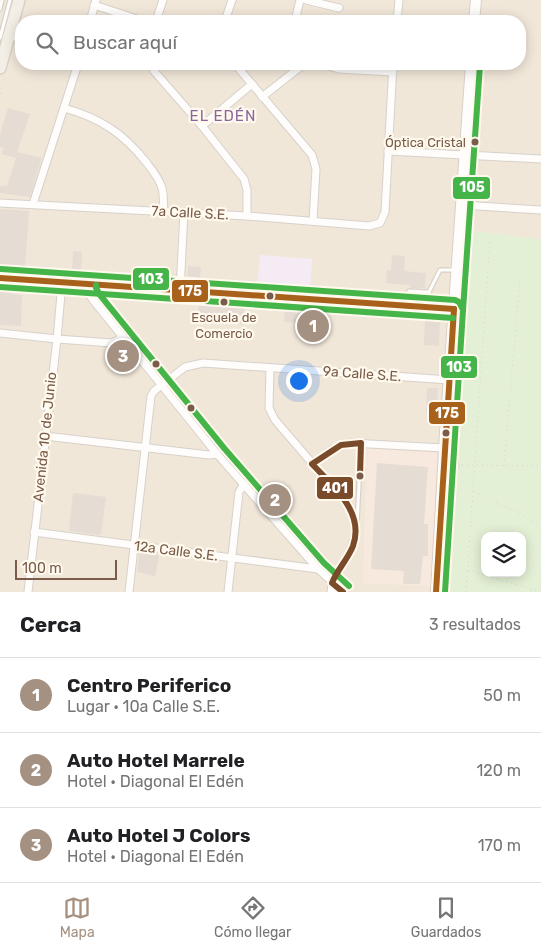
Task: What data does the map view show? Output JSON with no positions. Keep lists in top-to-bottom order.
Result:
{
  "streets": {
    "street": [
      "7a Calle S.E.",
      "9a Calle S.E.",
      "Avenida 10 de Junio",
      "12a Calle S.E."
    ]
  },
  "crossings": [
    ["Avenida 10 de Junio", "12a Calle S.E."]
  ],
  "districts": ["EL EDÉN"],
  "places": ["Óptica Cristal", "Escuela de Comercio"],
  "lines": [
    "transit line 105",
    "transit line 103",
    "transit line 175",
    "transit line 401"
  ],
  "scale_bar": "100 m",
  "page": {
    "search": "Buscar aquí",
    "pins": ["1", "3", "2"],
    "scale": "100 m",
    "heading": ["Cerca", "3 resultados"],
    "list": [
      {
        "mark": "1",
        "name": "Centro Periferico",
        "note": "Lugar · 10a Calle S.E.",
        "value": "50 m"
      },
      {
        "mark": "2",
        "name": "Auto Hotel Marrele",
        "note": "Hotel · Diagonal El Edén",
        "value": "120 m"
      },
      {
        "mark": "3",
        "name": "Auto Hotel J Colors",
        "note": "Hotel · Diagonal El Edén",
        "value": "170 m"
      }
    ],
    "nav": ["Mapa", "Cómo llegar", "Guardados"]
  }
}
